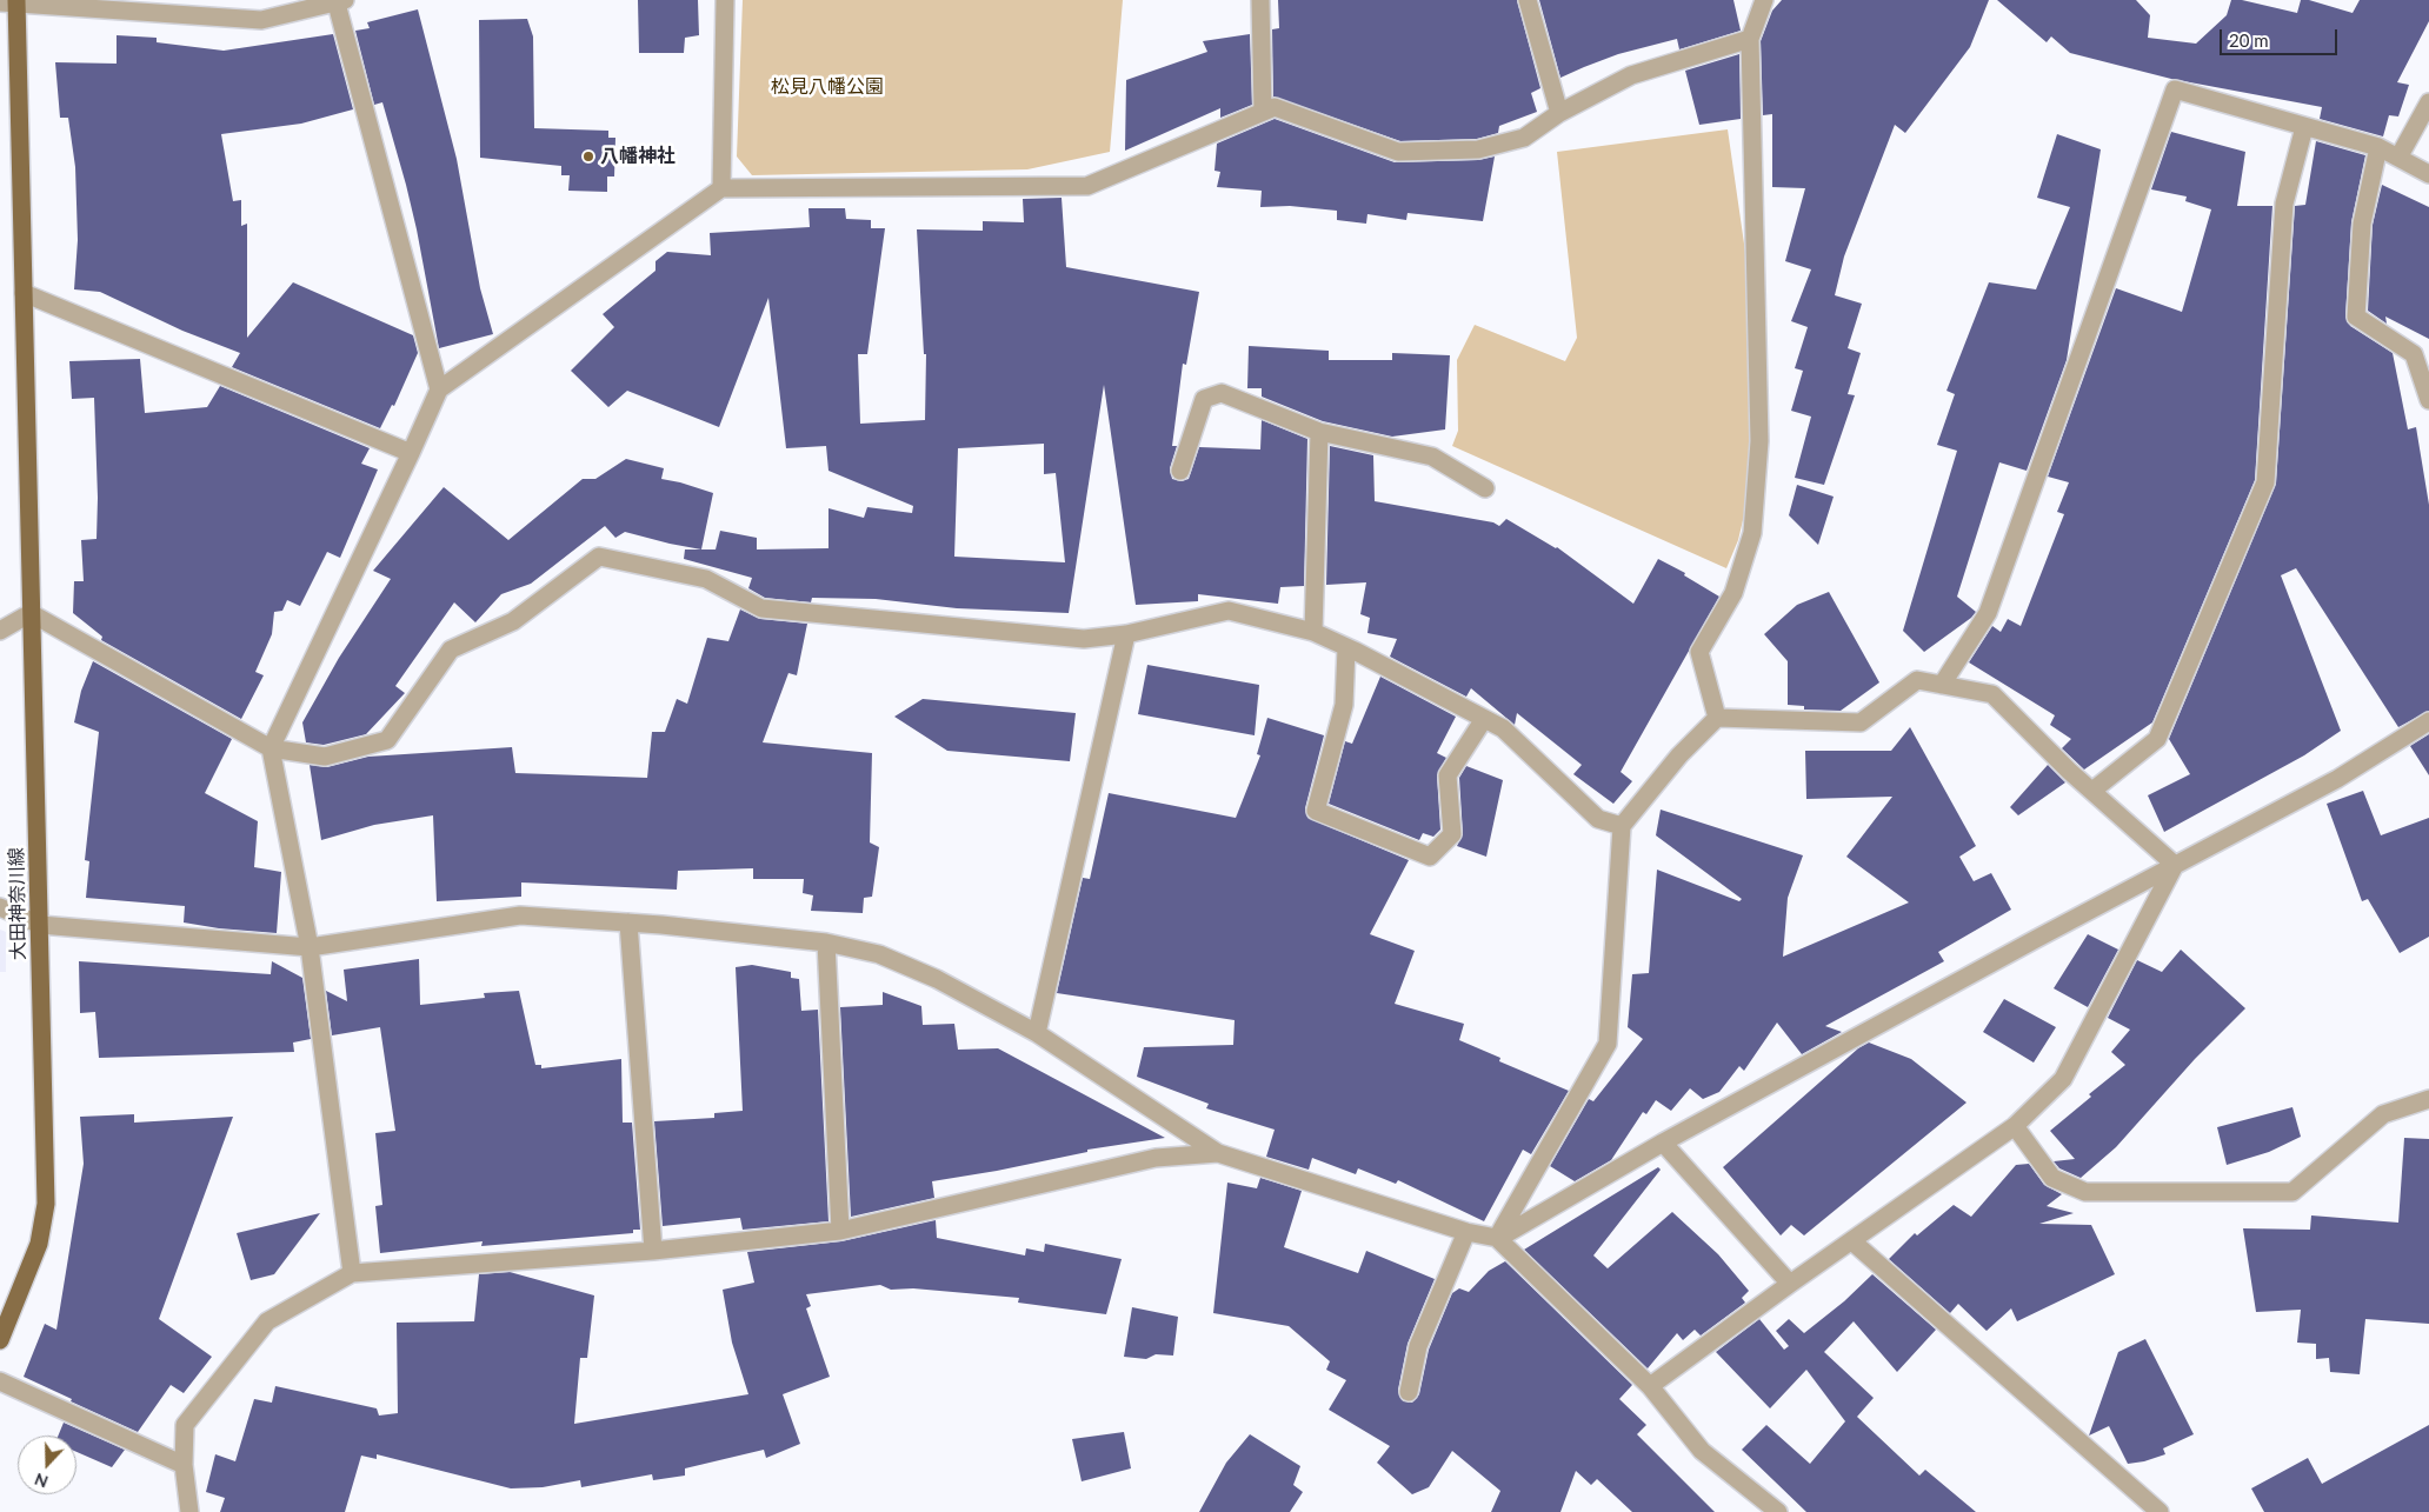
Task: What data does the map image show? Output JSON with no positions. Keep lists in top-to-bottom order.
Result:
{
  "streets": {
    "main road": ["大田神奈川線"]
  },
  "parks": ["松見八幡公園"],
  "places": ["八幡神社"],
  "scale_bar": "20 m",
  "north": "bottom"
}
